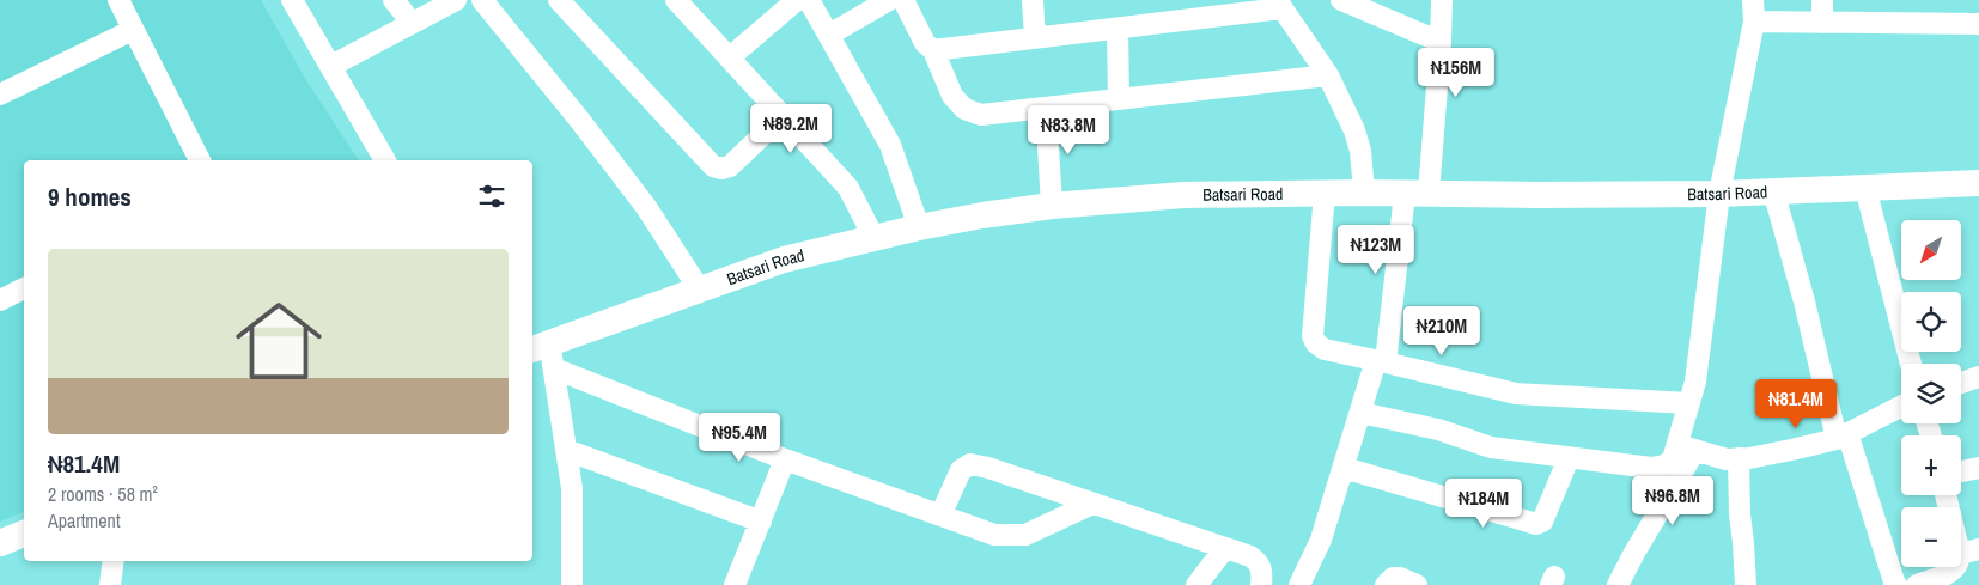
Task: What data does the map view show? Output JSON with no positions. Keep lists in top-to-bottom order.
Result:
{
  "streets": {
    "main road": ["Batsari Road"]
  },
  "north": "bottom left",
  "page": {
    "price": [
      "₦156M",
      "₦89.2M",
      "₦83.8M",
      "₦123M",
      "₦210M",
      "₦81.4M",
      "₦95.4M",
      "₦96.8M",
      "₦184M"
    ],
    "heading": "9 homes",
    "map_buttons": ["+", "−"],
    "list": [
      {
        "name": "₦81.4M",
        "note": "2 rooms · 58 m² · Apartment"
      }
    ]
  }
}
